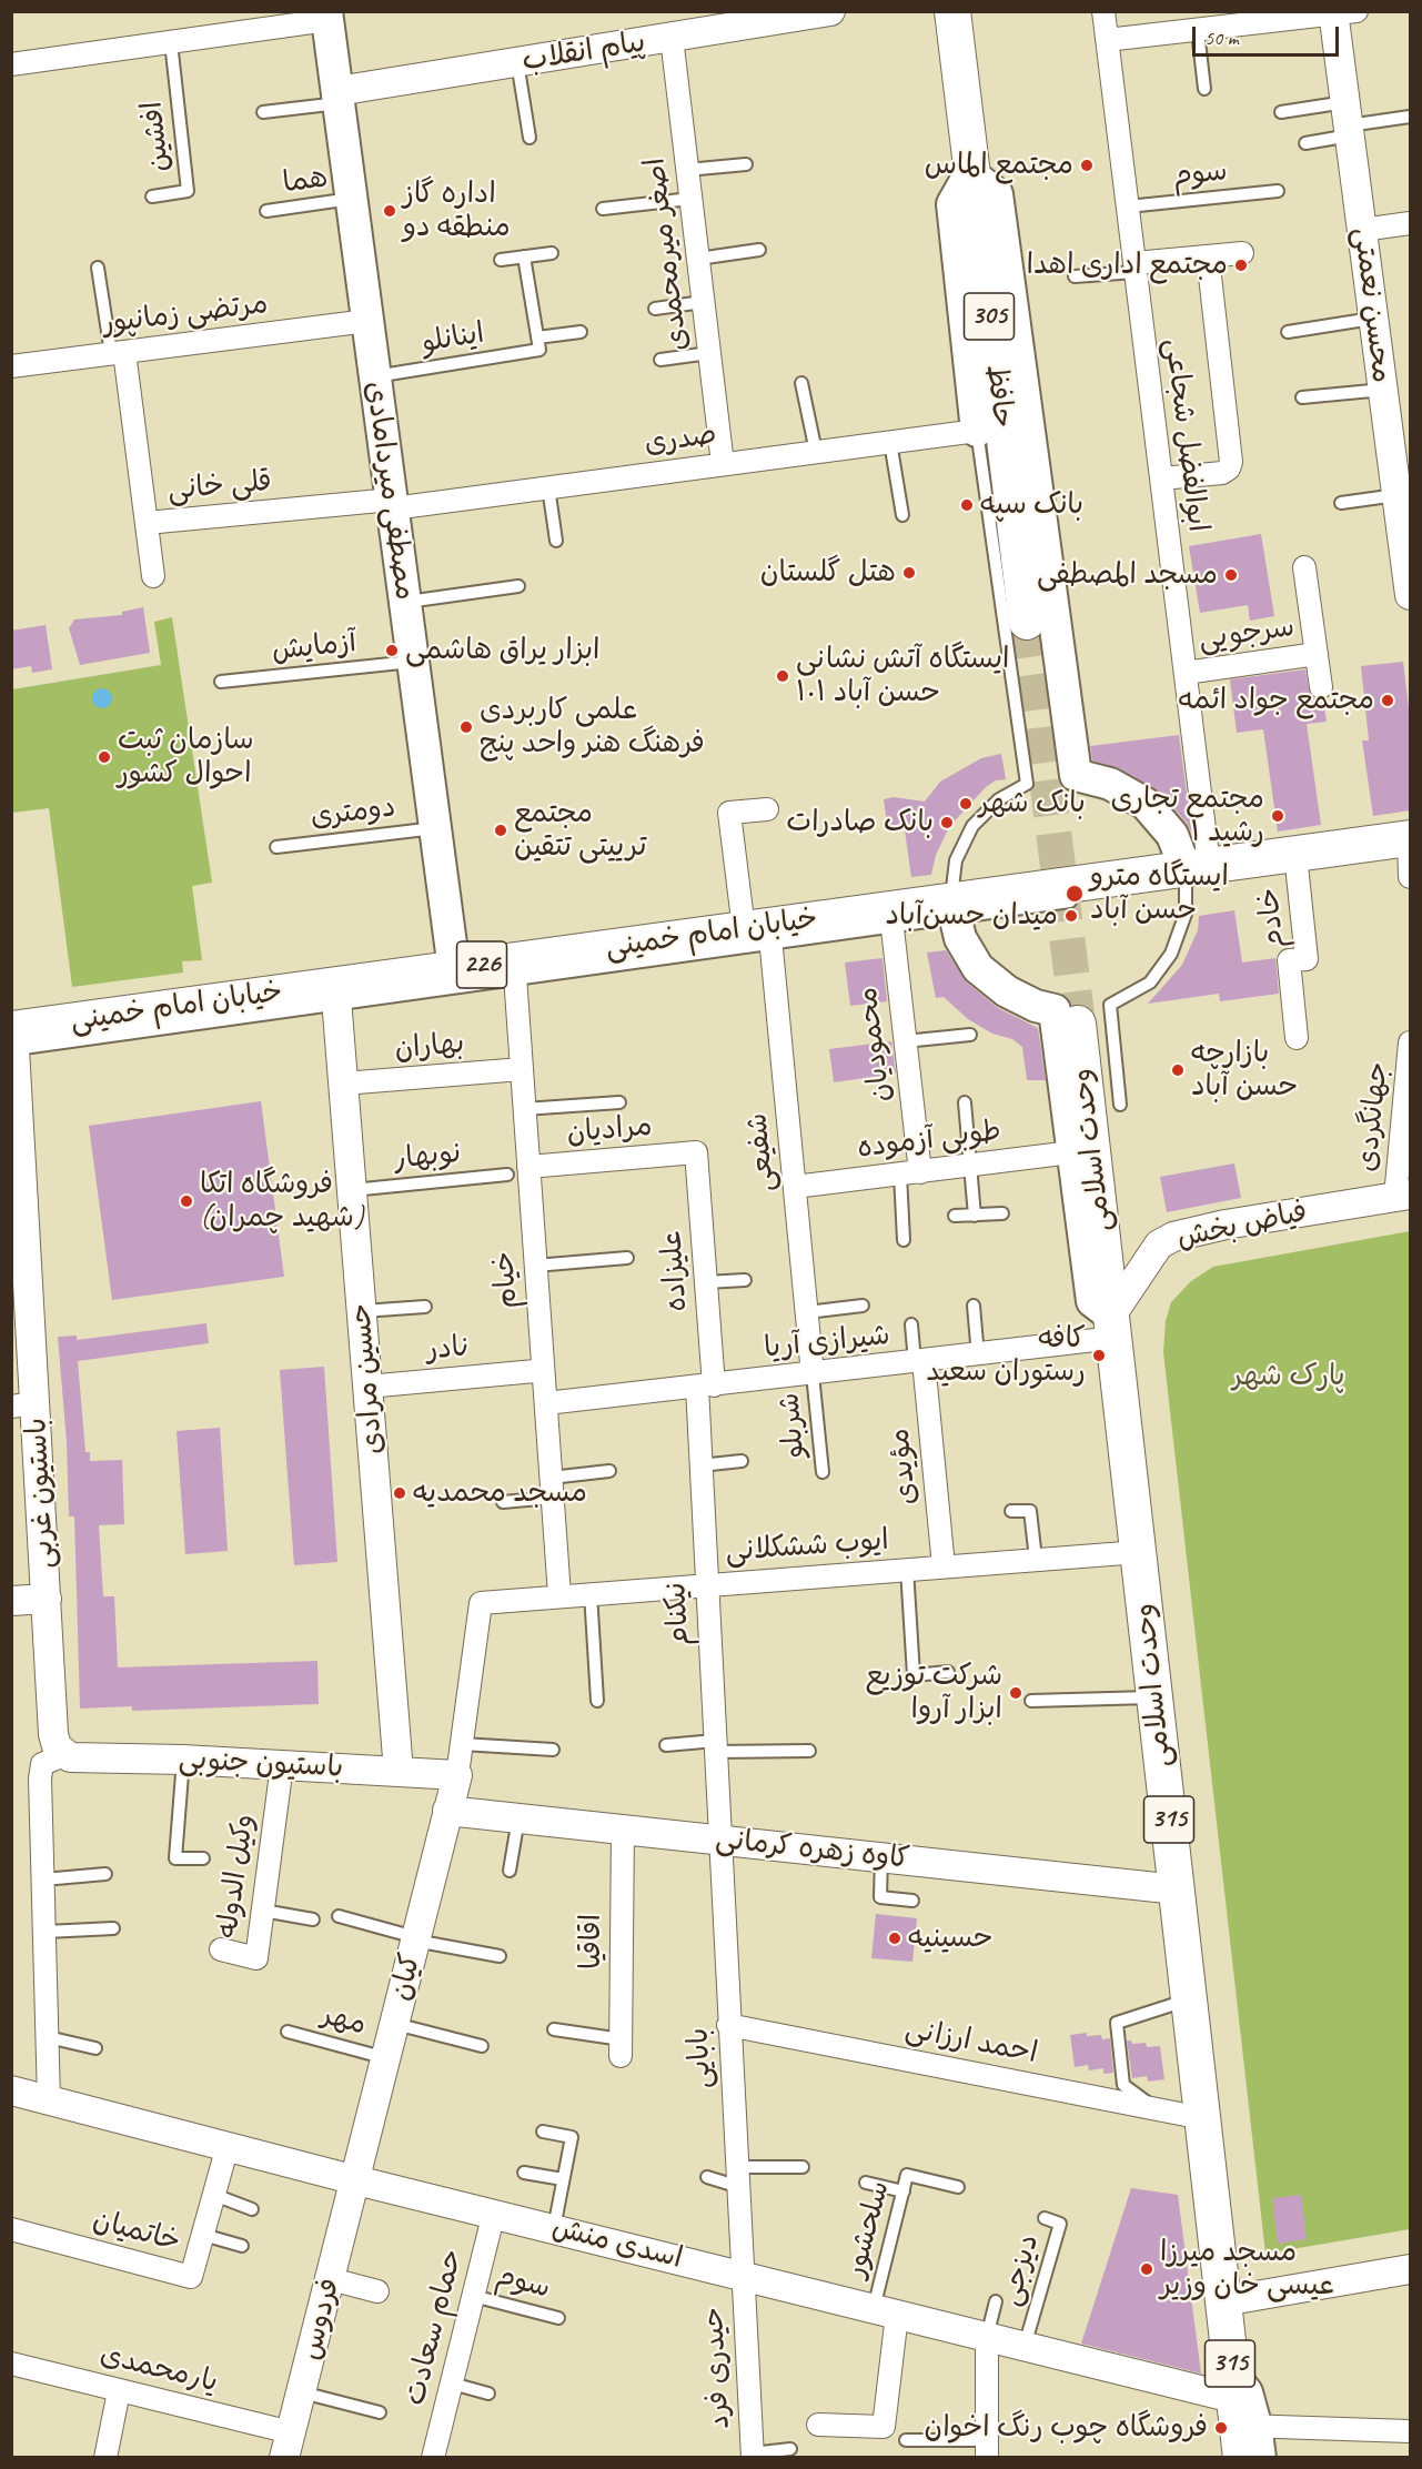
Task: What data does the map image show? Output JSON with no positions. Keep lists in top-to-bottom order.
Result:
{
  "streets": {
    "main road": [
      "305",
      "حافظ",
      "مصطفی میردامادی",
      "خیابان امام خمینی",
      "226",
      "وحدت اسلامی",
      "315"
    ],
    "street": [
      "پیام انقلاب",
      "اصغر میرمحمدی",
      "محسن نعمتی",
      "مرتضی زمانپور",
      "ابوالفضل شجاعی",
      "صدری",
      "قلی خانی",
      "سرجویی",
      "خادم",
      "محمودیان",
      "بهاران",
      "جهانگردی",
      "مرادیان",
      "طوبی آزموده",
      "شفیعی",
      "فیاض بخش",
      "علیزاده",
      "خیام",
      "شیرازی آریا",
      "نادر",
      "حسین مرادی",
      "مؤیدی",
      "باستیون غربی",
      "ایوب ششکلانی",
      "نیکنام",
      "باستیون جنوبی",
      "کاوه زهره کرمانی",
      "وکیل الدوله",
      "اقاقیا",
      "کیان",
      "احمد ارزانی",
      "بابایی",
      "خاتمیان",
      "اسدی منش",
      "فردوس",
      "حمام سعادت",
      "حیدری فرد",
      "یارمحمدی"
    ],
    "lane": [
      "افشین",
      "سوم",
      "هما",
      "اینانلو",
      "آزمایش",
      "دومتری",
      "نوبهار",
      "شربلو",
      "مهر",
      "سلحشور",
      "دیزجی"
    ]
  },
  "crossings": [
    ["پیام انقلاب", "اصغر میرمحمدی"],
    ["پیام انقلاب", "مصطفی میردامادی"],
    ["سوم", "ابوالفضل شجاعی"],
    ["سوم", "حمام سعادت"],
    ["هما", "مصطفی میردامادی"],
    ["اصغر میرمحمدی", "صدری"],
    ["مرتضی زمانپور", "قلی خانی"],
    ["مرتضی زمانپور", "مصطفی میردامادی"],
    ["305", "حافظ"],
    ["305", "ابوالفضل شجاعی"],
    ["305", "خیابان امام خمینی"],
    ["اینانلو", "مصطفی میردامادی"],
    ["ابوالفضل شجاعی", "سرجویی"],
    ["ابوالفضل شجاعی", "خیابان امام خمینی"],
    ["صدری", "قلی خانی"],
    ["صدری", "مصطفی میردامادی"],
    ["قلی خانی", "مصطفی میردامادی"],
    ["مصطفی میردامادی", "آزمایش"],
    ["مصطفی میردامادی", "دومتری"],
    ["مصطفی میردامادی", "خیابان امام خمینی"],
    ["خادم", "خیابان امام خمینی"],
    ["خیابان امام خمینی", "محمودیان"],
    ["خیابان امام خمینی", "شفیعی"],
    ["خیابان امام خمینی", "خیام"],
    ["خیابان امام خمینی", "حسین مرادی"],
    ["خیابان امام خمینی", "باستیون غربی"],
    ["محمودیان", "طوبی آزموده"],
    ["بهاران", "خیام"],
    ["بهاران", "حسین مرادی"],
    ["جهانگردی", "فیاض بخش"],
    ["مرادیان", "علیزاده"],
    ["مرادیان", "خیام"],
    ["طوبی آزموده", "شفیعی"],
    ["وحدت اسلامی", "فیاض بخش"],
    ["وحدت اسلامی", "شیرازی آریا"],
    ["وحدت اسلامی", "ایوب ششکلانی"],
    ["وحدت اسلامی", "کاوه زهره کرمانی"],
    ["وحدت اسلامی", "احمد ارزانی"],
    ["وحدت اسلامی", "اسدی منش"],
    ["شفیعی", "شیرازی آریا"],
    ["شفیعی", "شربلو"],
    ["نوبهار", "حسین مرادی"],
    ["فیاض بخش", "شیرازی آریا"],
    ["علیزاده", "شیرازی آریا"],
    ["علیزاده", "نیکنام"],
    ["خیام", "شیرازی آریا"],
    ["خیام", "ایوب ششکلانی"],
    ["شیرازی آریا", "شربلو"],
    ["شیرازی آریا", "مؤیدی"],
    ["شیرازی آریا", "نیکنام"],
    ["نادر", "حسین مرادی"],
    ["حسین مرادی", "باستیون جنوبی"],
    ["مؤیدی", "ایوب ششکلانی"],
    ["باستیون غربی", "باستیون جنوبی"],
    ["ایوب ششکلانی", "نیکنام"],
    ["نیکنام", "کاوه زهره کرمانی"],
    ["نیکنام", "بابایی"],
    ["باستیون جنوبی", "وکیل الدوله"],
    ["باستیون جنوبی", "کیان"],
    ["کاوه زهره کرمانی", "اقاقیا"],
    ["کاوه زهره کرمانی", "کیان"],
    ["کاوه زهره کرمانی", "بابایی"],
    ["کیان", "مهر"],
    ["کیان", "اسدی منش"],
    ["کیان", "فردوس"],
    ["احمد ارزانی", "بابایی"],
    ["بابایی", "اسدی منش"],
    ["بابایی", "حیدری فرد"],
    ["سلحشور", "اسدی منش"],
    ["خاتمیان", "اسدی منش"],
    ["اسدی منش", "دیزجی"],
    ["اسدی منش", "فردوس"],
    ["اسدی منش", "حمام سعادت"],
    ["اسدی منش", "حیدری فرد"],
    ["فردوس", "یارمحمدی"]
  ],
  "parks": ["پارک شهر"],
  "places": [
    "مجتمع الماس",
    "اداره گاز منطقه دو",
    "مجتمع اداری اهدا",
    "بانک سپه",
    "هتل گلستان",
    "مسجد المصطفی",
    "ابزار یراق هاشمی",
    "ایستگاه آتش نشانی ۱۰۱ حسن آباد",
    "مجتمع جواد ائمه",
    "علمی کاربردی فرهنگ هنر واحد پنج",
    "سازمان ثبت احوال کشور",
    "بانک شهر",
    "مجتمع تجاری رشید ۱",
    "بانک صادرات",
    "مجتمع ترییتی تتقین",
    "ایستگاه مترو حسن آباد",
    "میدان حسن‌آباد",
    "بازارچه حسن آباد",
    "فروشگاه اتکا (شهید چمران)",
    "کافه رستوران سعید",
    "مسجد محمدیه",
    "شرکت توزیع ابزار آروا",
    "حسینیه",
    "مسجد میرزا عیسی خان وزیر",
    "فروشگاه چوب رنگ اخوان"
  ],
  "scale_bar": "50 m"
}
